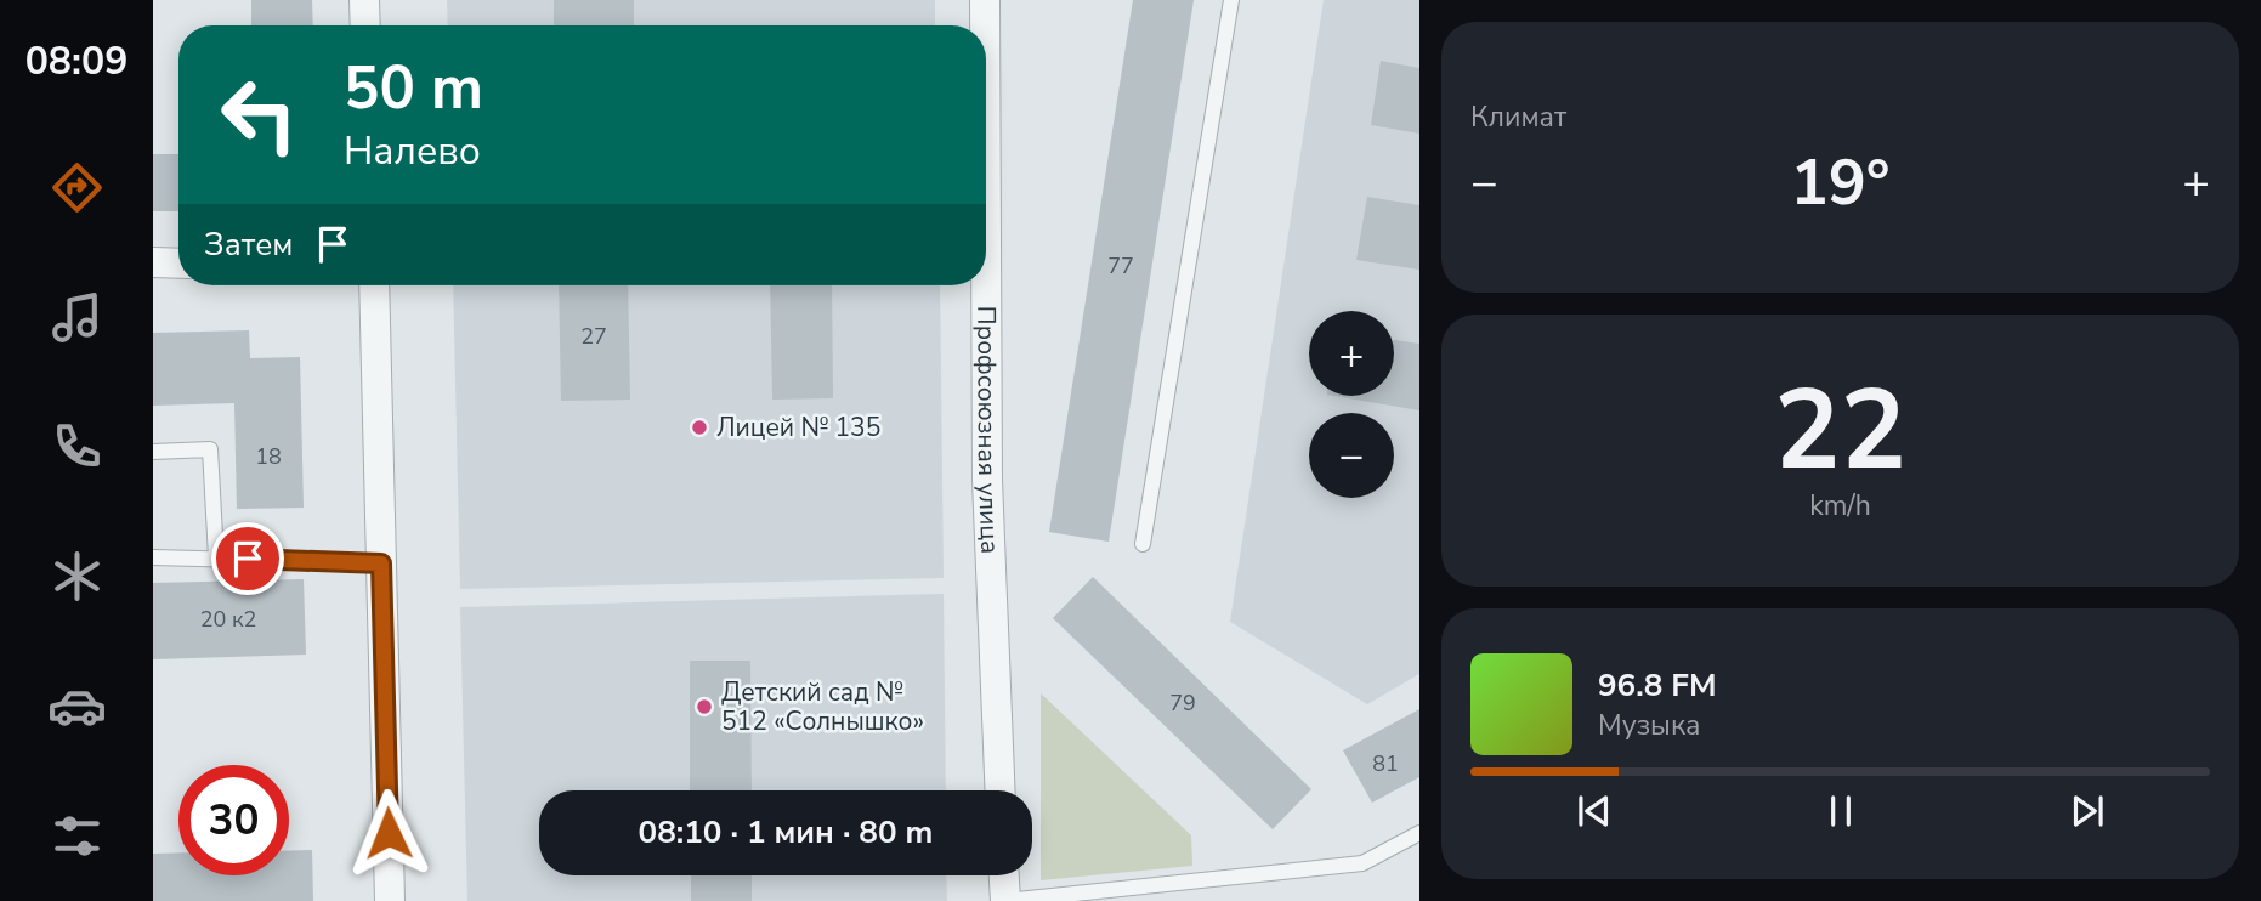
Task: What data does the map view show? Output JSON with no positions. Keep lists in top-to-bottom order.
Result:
{
  "streets": {
    "street": ["Профсоюзная улица"]
  },
  "places": ["Лицей № 135", "Детский сад № 512 «Солнышко»"],
  "house_numbers": [
    "77",
    "27",
    "18",
    "20 к2",
    "79",
    "81"
  ],
  "page": {
    "tabs": "08:09",
    "tile": [
      "Климат",
      ["22", "km/h"]
    ],
    "turn": ["50 m", "Налево"],
    "heat": ["−", "19°", "+"],
    "then": "Затем",
    "map_buttons": ["+", "−"],
    "song": ["96.8 FM", "Музыка"],
    "limit": "30",
    "trip": "08:10 · 1 мин · 80 m"
  }
}
